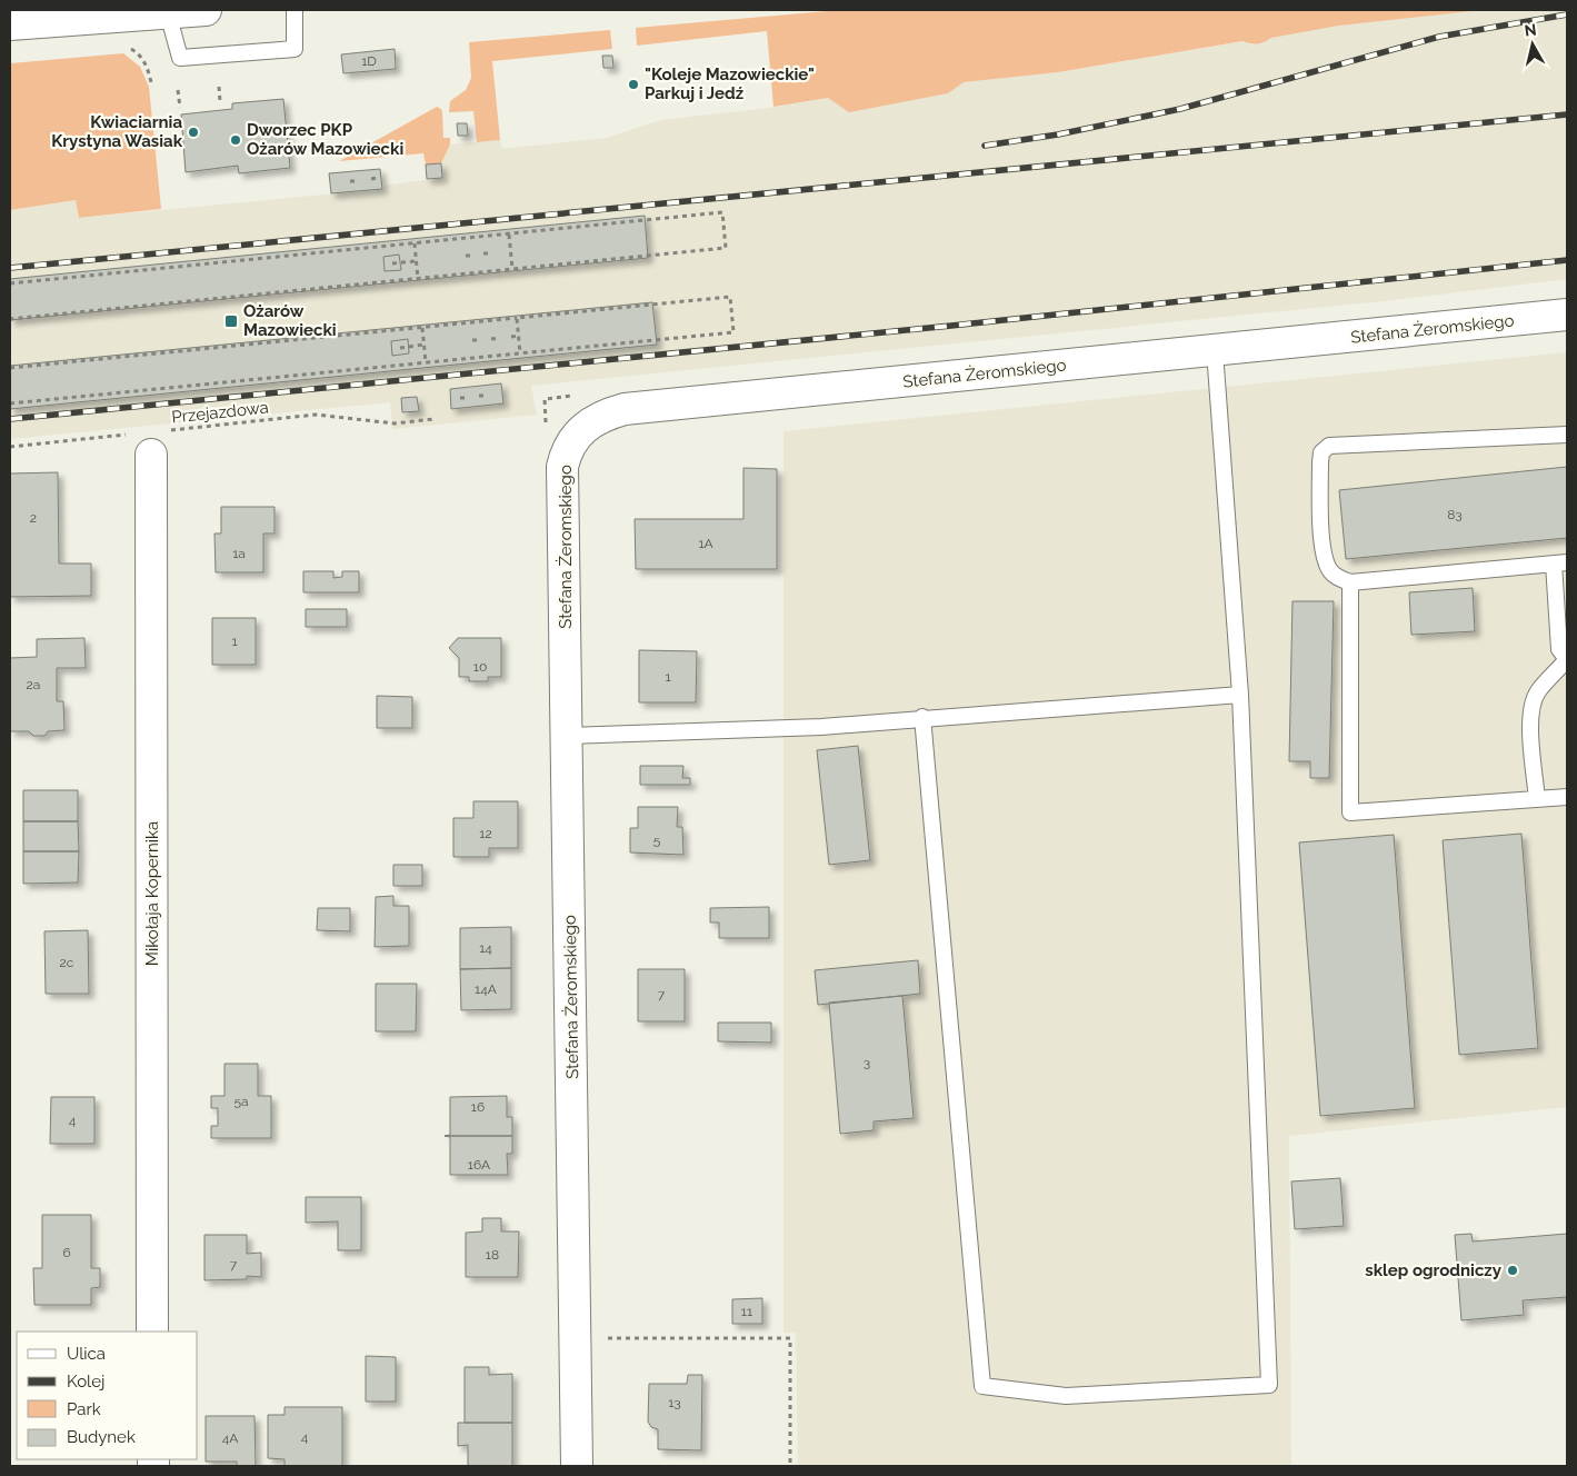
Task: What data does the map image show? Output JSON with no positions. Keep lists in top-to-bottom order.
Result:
{
  "streets": {
    "street": ["Stefana Żeromskiego", "Mikołaja Kopernika"],
    "path": ["Przejazdowa"]
  },
  "crossings": [
    ["Przejazdowa", "Mikołaja Kopernika"]
  ],
  "places": {
    "other": [
      "\"Koleje Mazowieckie\" Parkuj i Jedź",
      "Kwiaciarnia Krystyna Wasiak",
      "Dworzec PKP Ożarów Mazowiecki",
      "sklep ogrodniczy"
    ],
    "transit": ["Ożarów Mazowiecki"]
  },
  "house_numbers": [
    "1D",
    "83",
    "2",
    "1A",
    "1a",
    "1",
    "10",
    "1",
    "2a",
    "12",
    "5",
    "14",
    "2c",
    "14A",
    "7",
    "3",
    "5a",
    "16",
    "4",
    "16A",
    "6",
    "18",
    "7",
    "11",
    "13",
    "4",
    "4A"
  ],
  "legend": [
    "Ulica",
    "Kolej",
    "Park",
    "Budynek"
  ],
  "north": "top"
}
